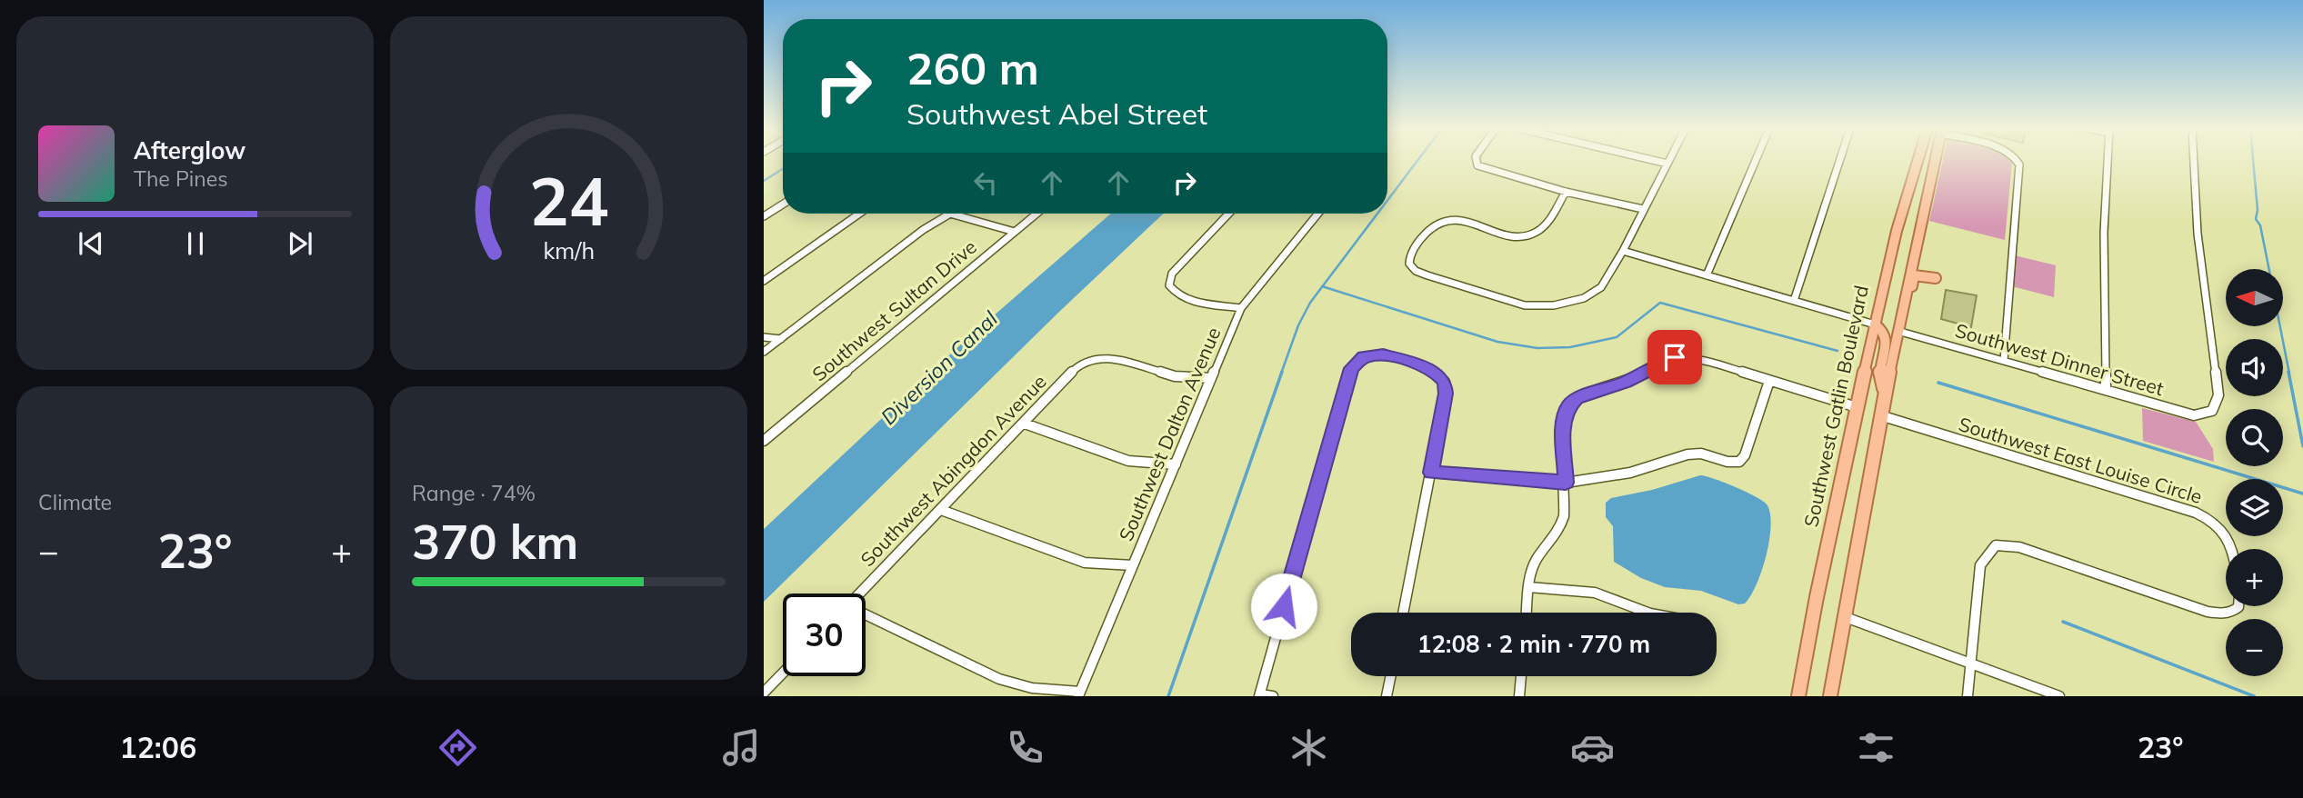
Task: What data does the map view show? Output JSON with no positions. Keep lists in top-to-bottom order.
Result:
{
  "streets": {
    "main road": ["Southwest Gatlin Boulevard"],
    "street": [
      "Southwest Sultan Drive",
      "Southwest Dinner Street",
      "Southwest Dalton Avenue",
      "Southwest East Louise Circle",
      "Southwest Abingdon Avenue"
    ]
  },
  "crossings": [
    ["Southwest Dalton Avenue", "Southwest Abingdon Avenue"]
  ],
  "water": ["Diversion Canal"],
  "north": "left",
  "page": {
    "turn": ["260 m", "Southwest Abel Street"],
    "song": ["Afterglow", "The Pines"],
    "map_buttons": ["+", "−"],
    "tile": [
      "Climate",
      ["Range · 74%", "370 km"]
    ],
    "heat": ["−", "23°", "+"],
    "limit": "30",
    "trip": "12:08 · 2 min · 770 m",
    "tabs": ["12:06", "23°"],
    "gauge": ["24", "km/h"]
  }
}
